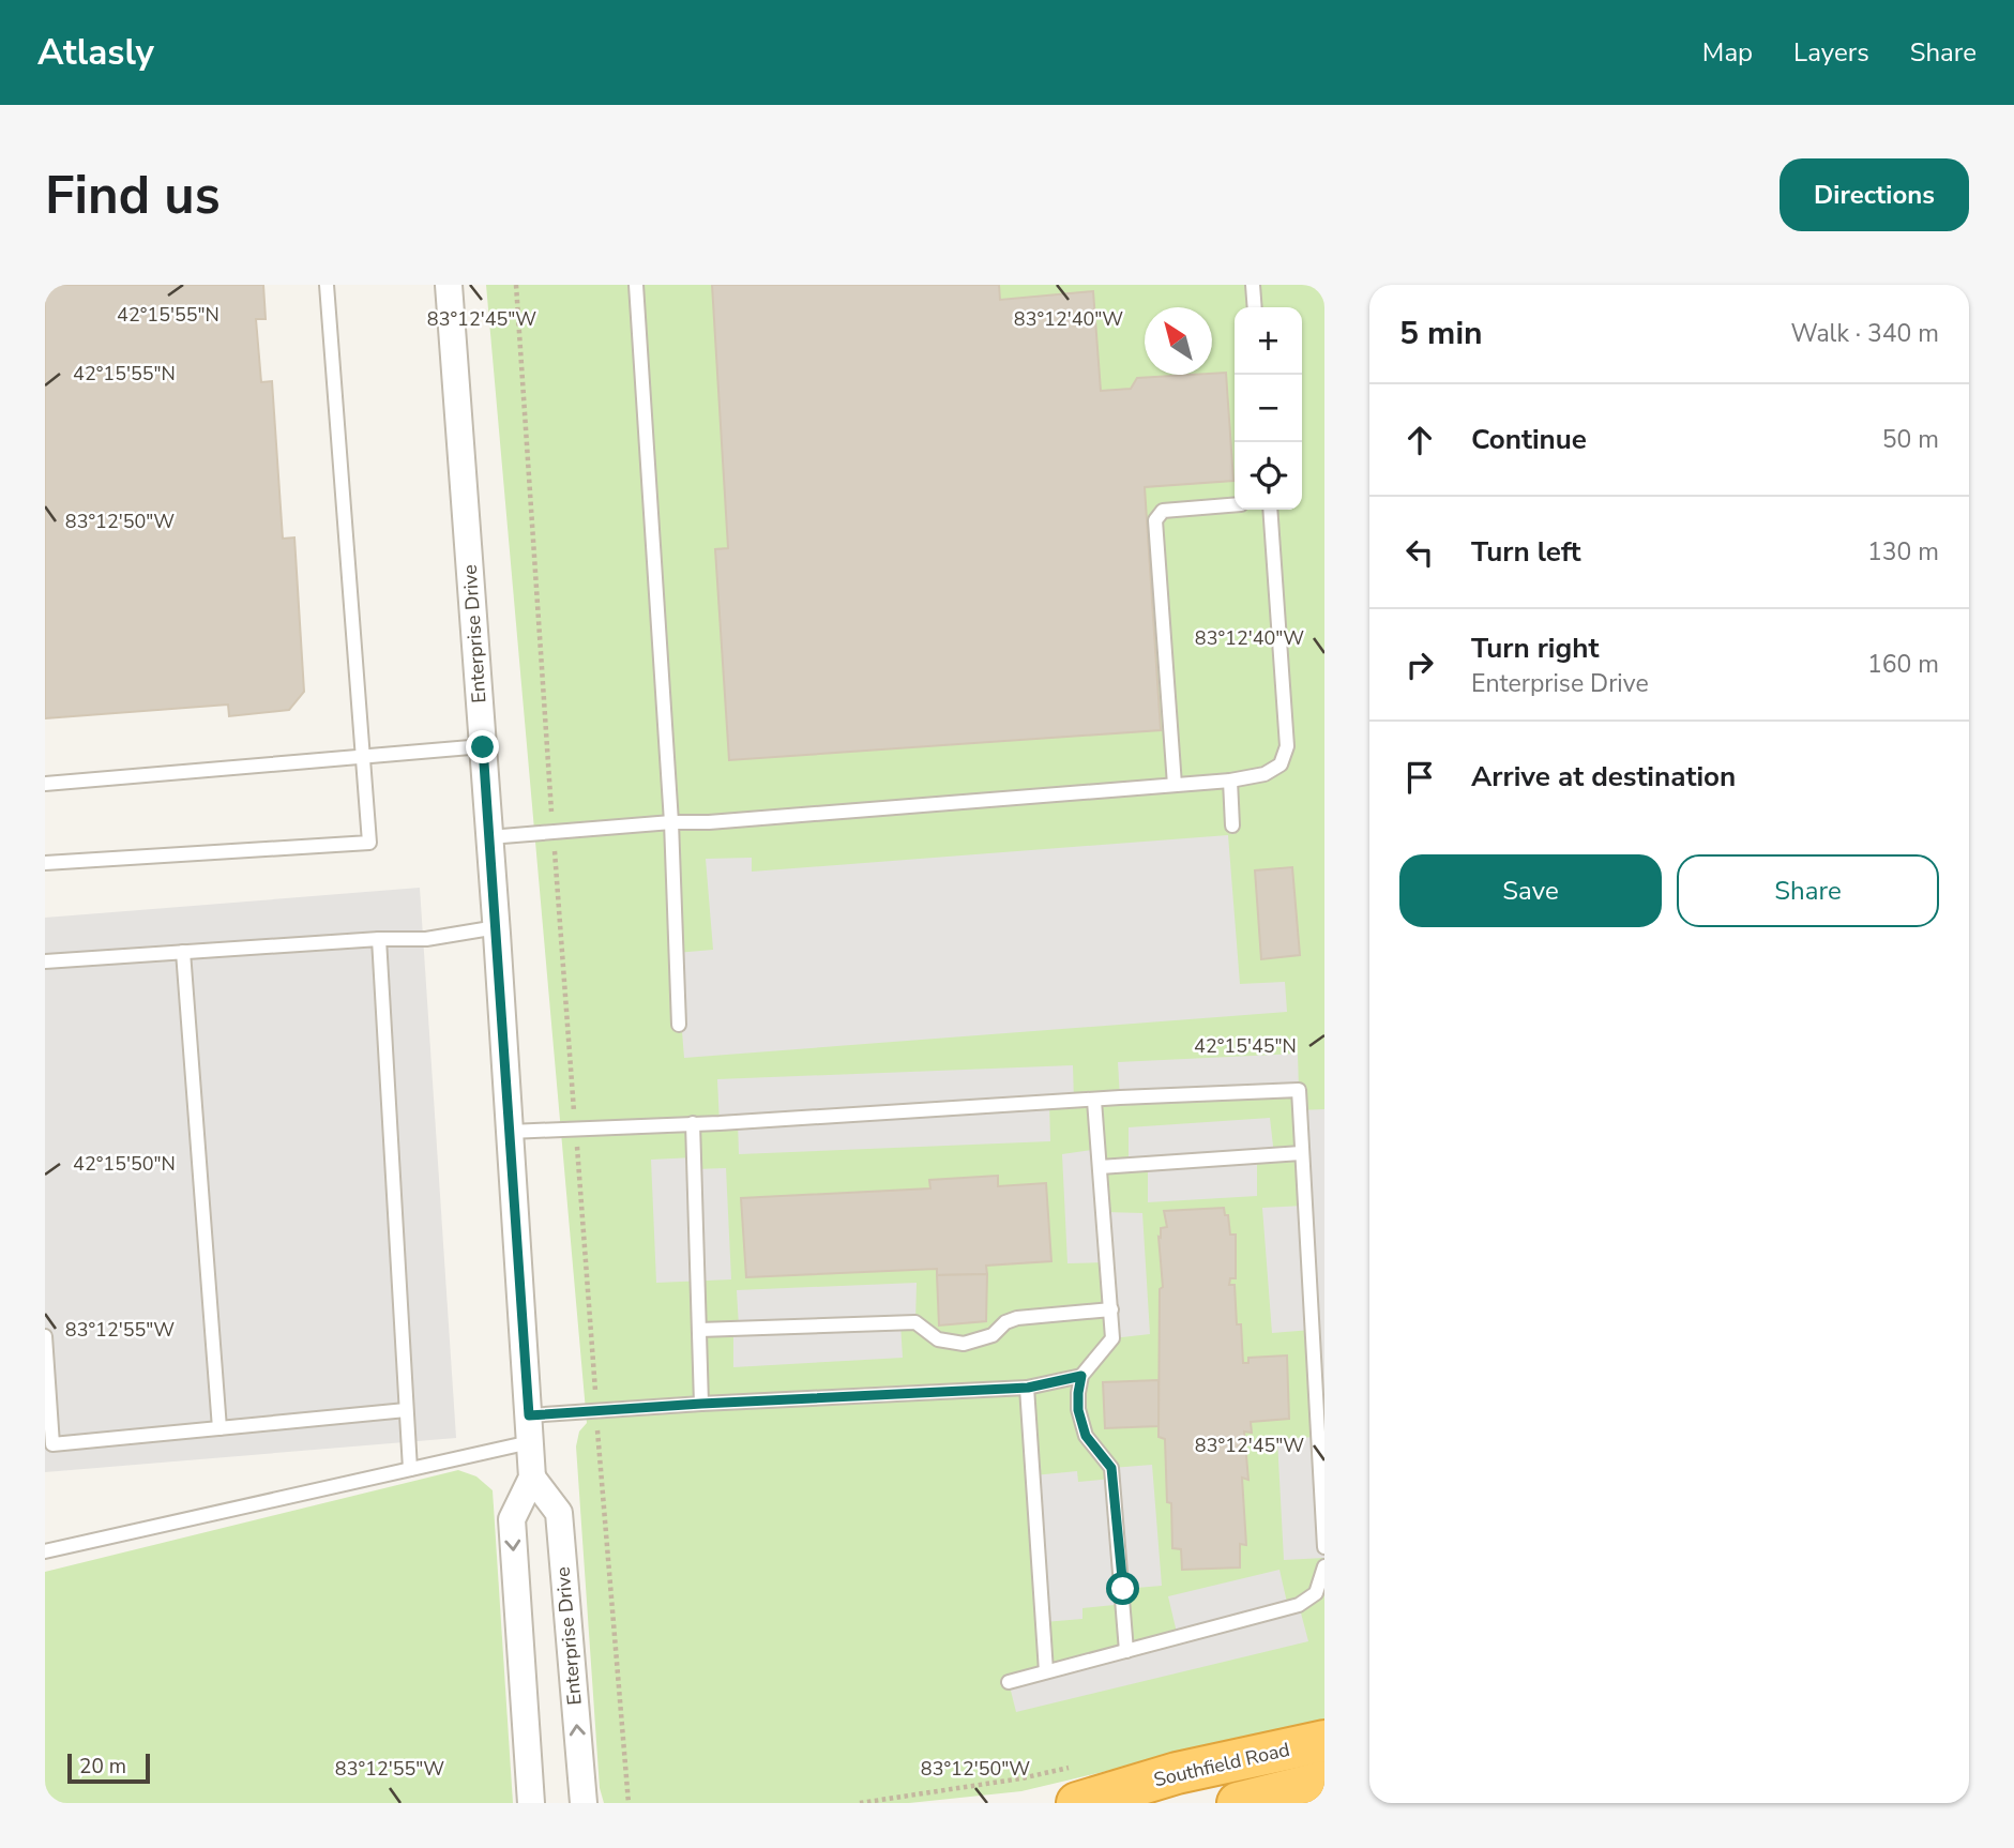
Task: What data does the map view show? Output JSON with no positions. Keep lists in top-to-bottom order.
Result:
{
  "streets": {
    "highway": ["Southfield Road"],
    "street": ["Enterprise Drive"]
  },
  "scale_bar": "20 m",
  "north": "top left",
  "page": {
    "header": "Atlasly",
    "nav": ["Map", "Layers", "Share"],
    "buttons": [
      "Directions",
      ["Save", "Share"]
    ],
    "title": "Find us",
    "heading": ["5 min", "Walk · 340 m"],
    "map_buttons": ["+", "−"],
    "list": [
      ["Continue", "50 m"],
      ["Turn left", "130 m"],
      ["Turn right", "Enterprise Drive", "160 m"],
      "Arrive at destination"
    ],
    "scale": "20 m"
  },
  "coordinates": [
    "42°15'55\"N",
    "83°12'45\"W",
    "83°12'40\"W",
    "83°12'50\"W",
    "42°15'45\"N",
    "42°15'50\"N",
    "83°12'55\"W"
  ]
}
